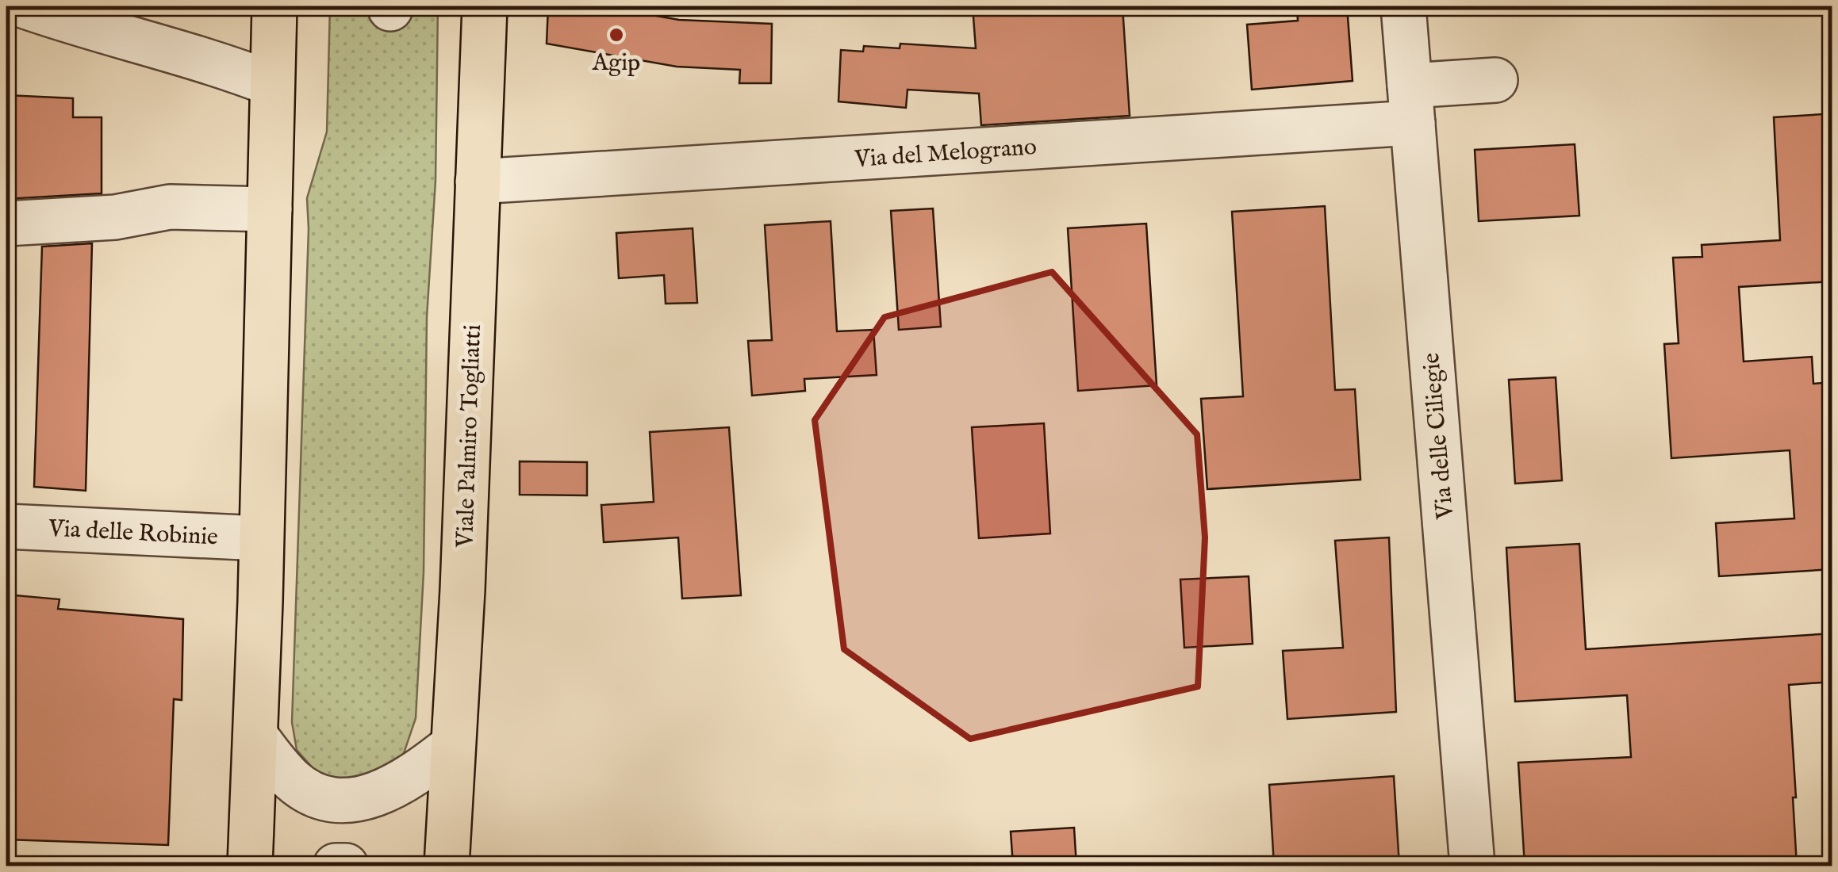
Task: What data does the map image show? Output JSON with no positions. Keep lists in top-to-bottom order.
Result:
{
  "streets": {
    "main road": ["Viale Palmiro Togliatti"],
    "street": ["Via del Melograno", "Via delle Ciliegie", "Via delle Robinie"]
  },
  "crossings": [
    ["Via del Melograno", "Viale Palmiro Togliatti"],
    ["Via del Melograno", "Via delle Ciliegie"]
  ],
  "places": ["Agip"]
}
